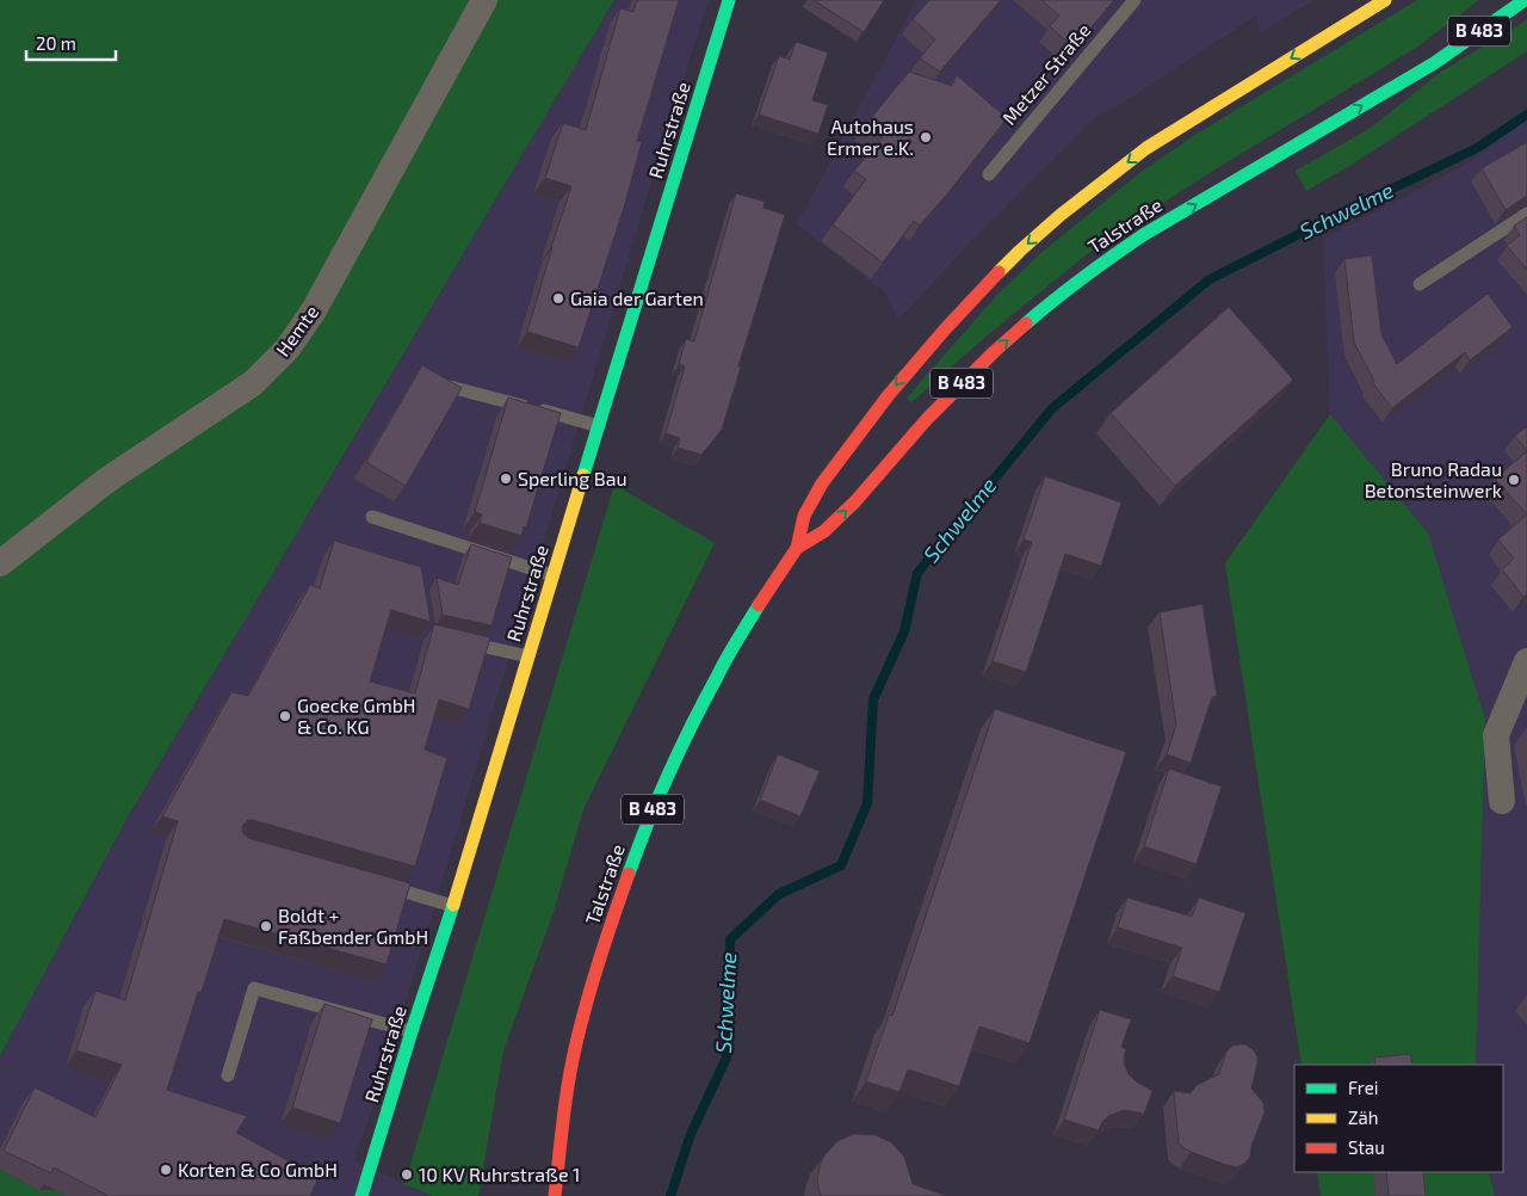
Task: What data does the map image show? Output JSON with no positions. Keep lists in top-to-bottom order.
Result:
{
  "streets": {
    "main road": ["B 483", "Ruhrstraße", "Talstraße"],
    "street": ["Hemte"],
    "lane": ["Metzer Straße"]
  },
  "water": ["Schwelme"],
  "places": [
    "Autohaus Ermer e.K.",
    "Gaia der Garten",
    "Sperling Bau",
    "Bruno Radau Betonsteinwerk",
    "Goecke GmbH & Co. KG",
    "Boldt + Faßbender GmbH",
    "Korten & Co GmbH",
    "10 KV Ruhrstraße 1"
  ],
  "legend": ["Frei", "Zäh", "Stau"],
  "scale_bar": "20 m"
}
